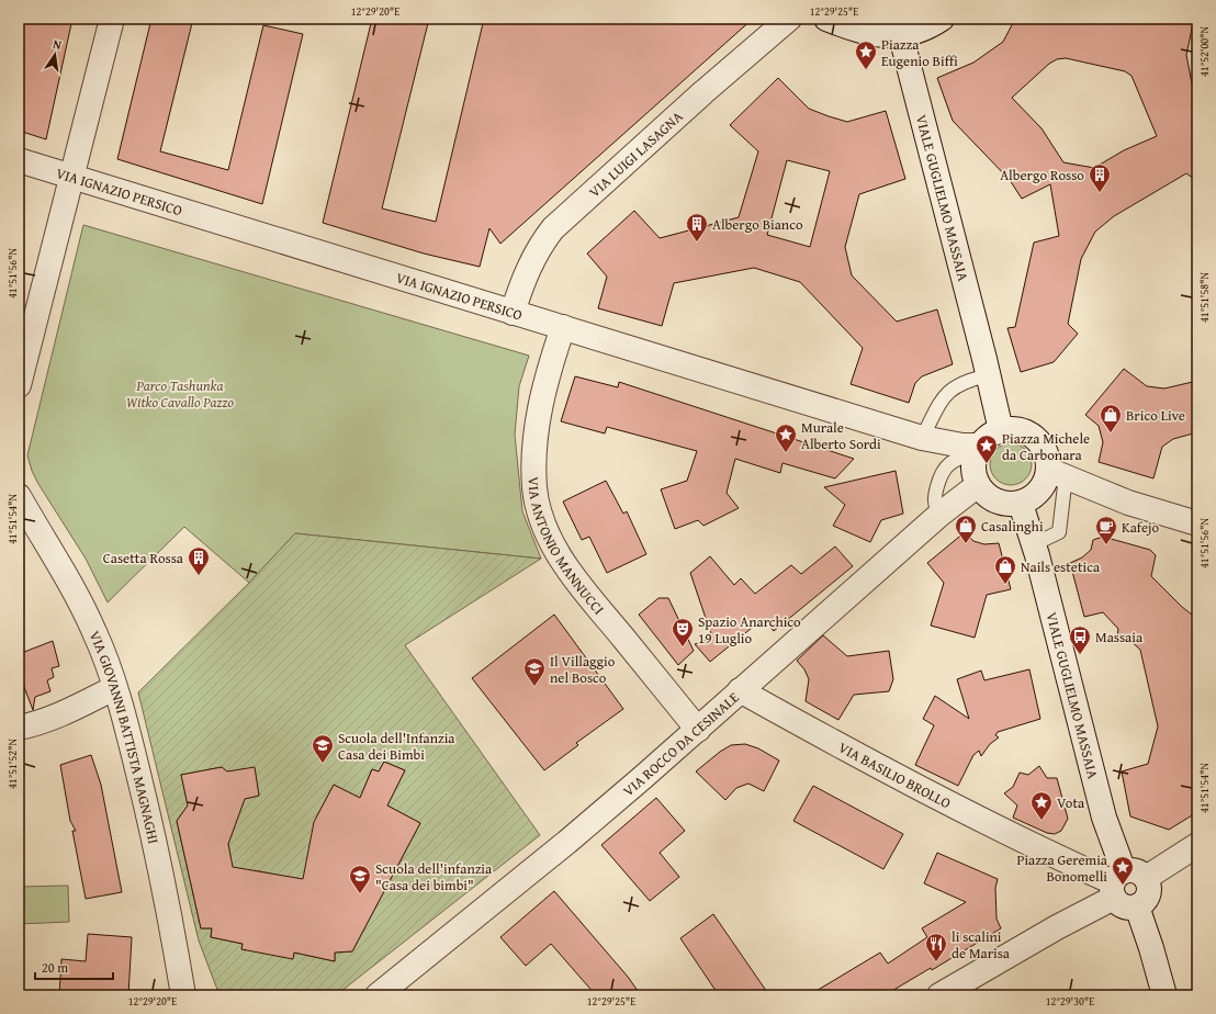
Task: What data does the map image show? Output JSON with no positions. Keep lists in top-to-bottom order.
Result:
{
  "streets": {
    "street": [
      "VIA LUIGI LASAGNA",
      "VIA IGNAZIO PERSICO",
      "VIALE GUGLIELMO MASSAIA",
      "VIA ANTONIO MANNUCCI",
      "VIA GIOVANNI BATTISTA MAGNAGHI",
      "VIA ROCCO DA CESINALE",
      "VIA BASILIO BROLLO"
    ]
  },
  "crossings": [
    ["VIA LUIGI LASAGNA", "VIA IGNAZIO PERSICO"],
    ["VIA IGNAZIO PERSICO", "VIA ANTONIO MANNUCCI"],
    ["VIALE GUGLIELMO MASSAIA", "VIA BASILIO BROLLO"],
    ["VIA ANTONIO MANNUCCI", "VIA ROCCO DA CESINALE"],
    ["VIA ROCCO DA CESINALE", "VIA BASILIO BROLLO"]
  ],
  "parks": ["Parco Tashunka Witko Cavallo Pazzo"],
  "places": {
    "place": [
      "Piazza Eugenio Biffi",
      "Murale Alberto Sordi",
      "Piazza Michele da Carbonara",
      "Vota",
      "Piazza Geremia Bonomelli"
    ],
    "building": ["Albergo Rosso", "Albergo Bianco", "Casetta Rossa"],
    "shop": ["Brico Live", "Casalinghi", "Nails estetica"],
    "cafe": ["Kafejo"],
    "theatre": ["Spazio Anarchico 19 Luglio"],
    "bus stop": ["Massaia"],
    "school or university": ["Il Villaggio nel Bosco", "Scuola dell'Infanzia Casa dei Bimbi", "Scuola dell'infanzia \"Casa dei bimbi\""],
    "restaurant": ["li scalini de Marisa"]
  },
  "scale_bar": "20 m",
  "north": "top",
  "coordinates": [
    "12°29'20\"E",
    "12°29'25\"E",
    "41°52'00\"N",
    "41°51'56\"N",
    "41°51'58\"N",
    "41°51'54\"N",
    "41°51'52\"N",
    "12°29'30\"E"
  ]
}
